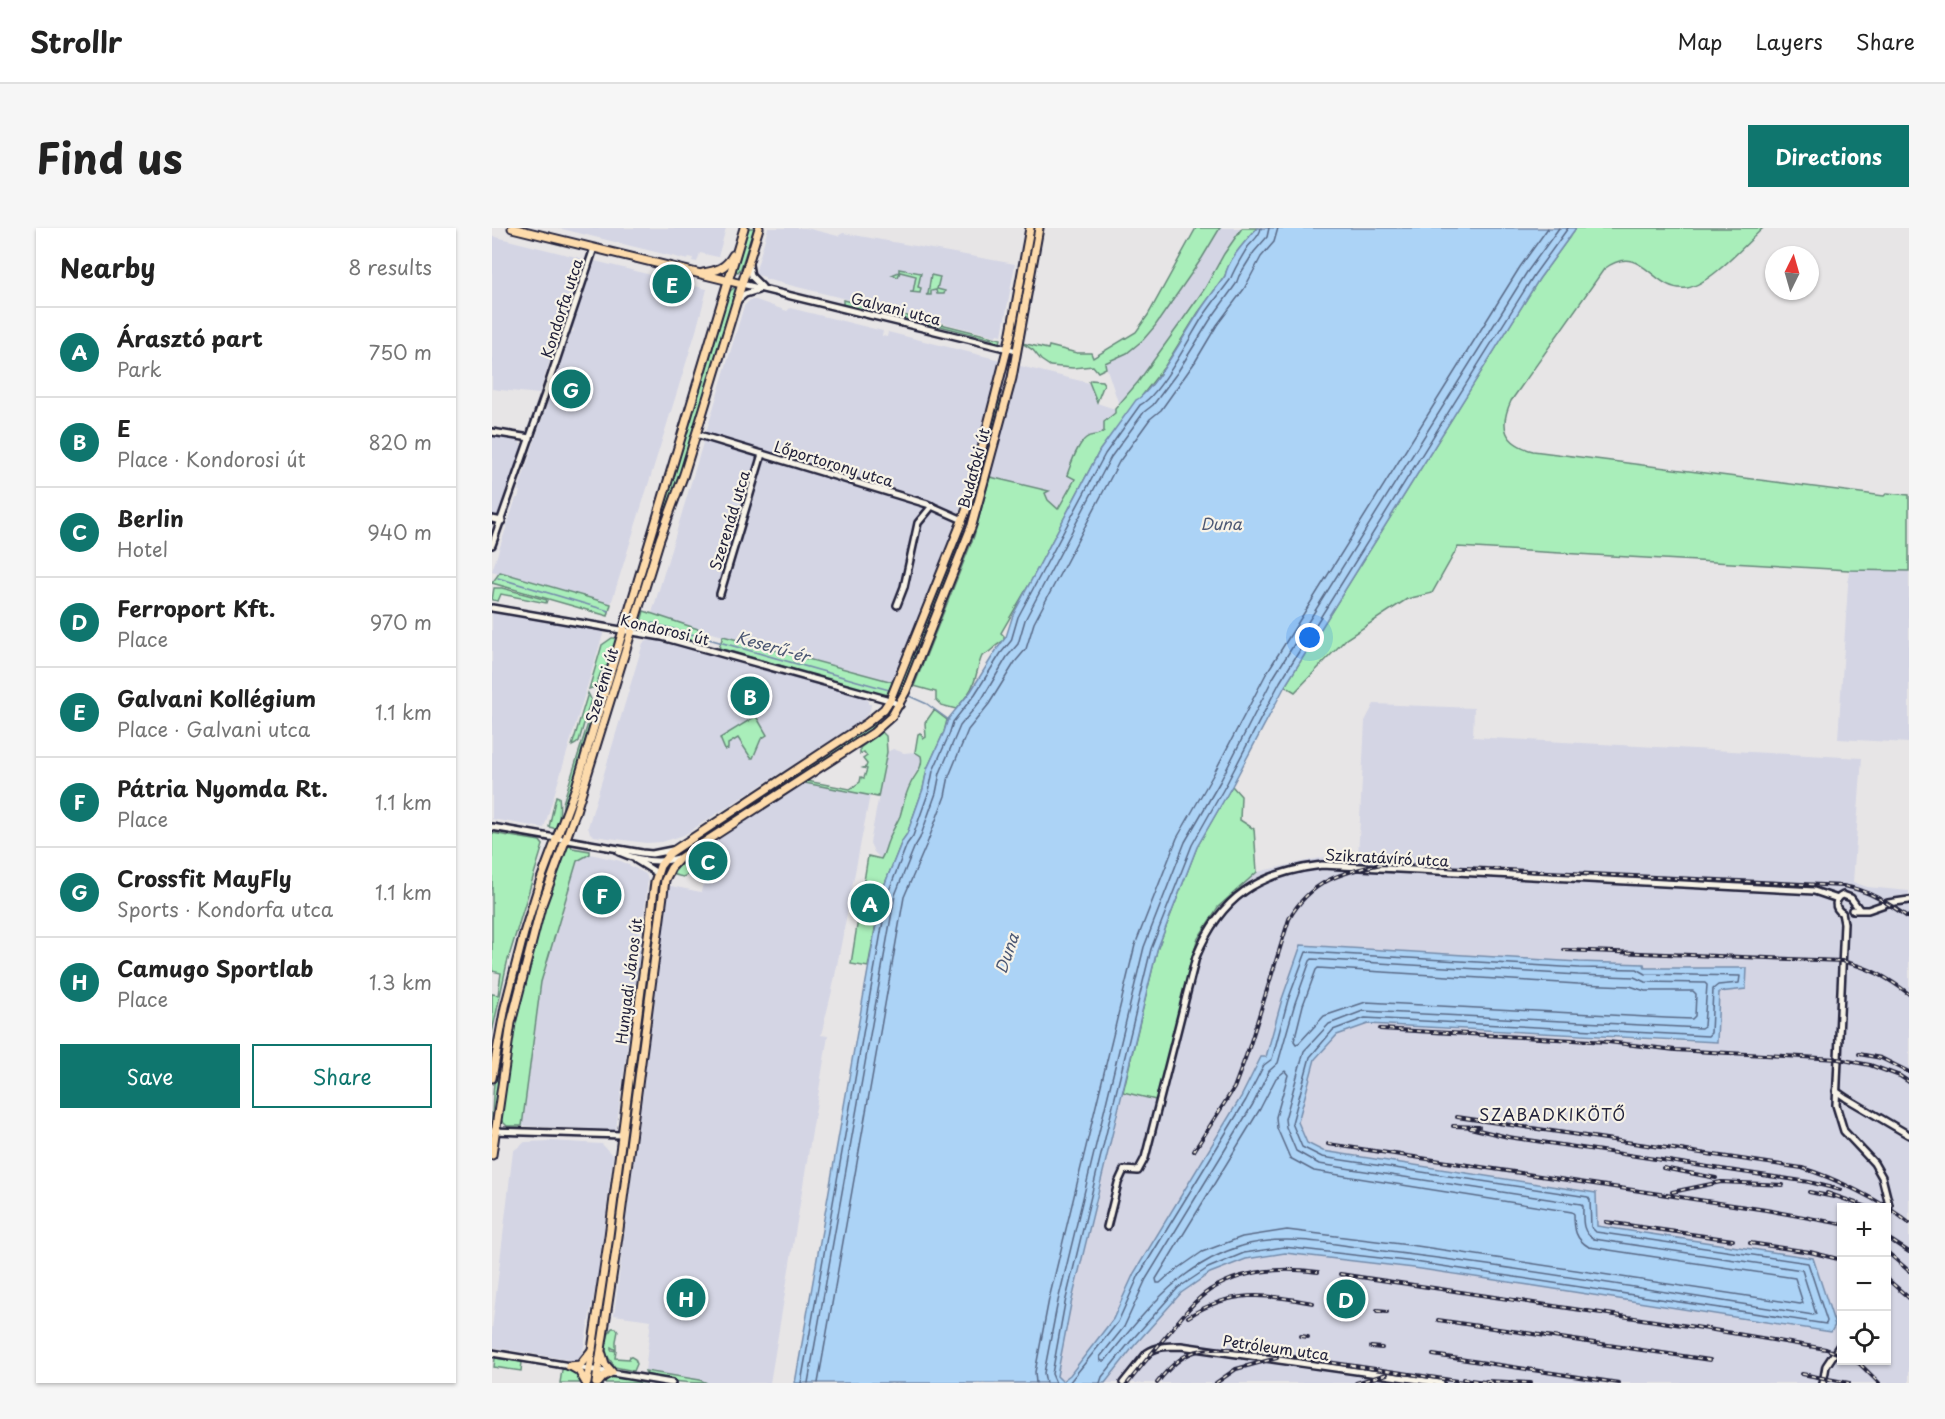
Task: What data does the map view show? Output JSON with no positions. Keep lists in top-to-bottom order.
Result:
{
  "streets": {
    "main road": [
      "Galvani utca",
      "Budafoki út",
      "Szerémi út",
      "Hunyadi János út"
    ],
    "street": [
      "Kondorfa utca",
      "Lőportorony utca",
      "Szerenád utca",
      "Kondorosi út",
      "Szikratávíró utca",
      "Petróleum utca"
    ]
  },
  "crossings": [
    ["Kondorfa utca", "Galvani utca"],
    ["Galvani utca", "Budafoki út"],
    ["Galvani utca", "Szerémi út"],
    ["Lőportorony utca", "Budafoki út"],
    ["Lőportorony utca", "Szerenád utca"],
    ["Lőportorony utca", "Szerémi út"],
    ["Budafoki út", "Kondorosi út"],
    ["Budafoki út", "Hunyadi János út"],
    ["Kondorosi út", "Szerémi út"],
    ["Kondorosi út", "Hunyadi János út"]
  ],
  "districts": ["SZABADKIKÖTŐ"],
  "water": ["Duna", "Keserű-ér"],
  "north": "top",
  "page": {
    "header": "Strollr",
    "nav": ["Map", "Layers", "Share"],
    "title": "Find us",
    "buttons": [
      "Directions",
      ["Save", "Share"]
    ],
    "heading": ["Nearby", "8 results"],
    "pins": [
      "E",
      "G",
      "B",
      "C",
      "F",
      "A",
      "H",
      "D"
    ],
    "list": [
      {
        "mark": "A",
        "name": "Árasztó part",
        "note": "Park",
        "value": "750 m"
      },
      {
        "mark": "B",
        "name": "E",
        "note": "Place · Kondorosi út",
        "value": "820 m"
      },
      {
        "mark": "C",
        "name": "Berlin",
        "note": "Hotel",
        "value": "940 m"
      },
      {
        "mark": "D",
        "name": "Ferroport Kft.",
        "note": "Place",
        "value": "970 m"
      },
      {
        "mark": "E",
        "name": "Galvani Kollégium",
        "note": "Place · Galvani utca",
        "value": "1.1 km"
      },
      {
        "mark": "F",
        "name": "Pátria Nyomda Rt.",
        "note": "Place",
        "value": "1.1 km"
      },
      {
        "mark": "G",
        "name": "Crossfit MayFly",
        "note": "Sports · Kondorfa utca",
        "value": "1.1 km"
      },
      {
        "mark": "H",
        "name": "Camugo Sportlab",
        "note": "Place",
        "value": "1.3 km"
      }
    ],
    "map_buttons": ["+", "−"]
  }
}
